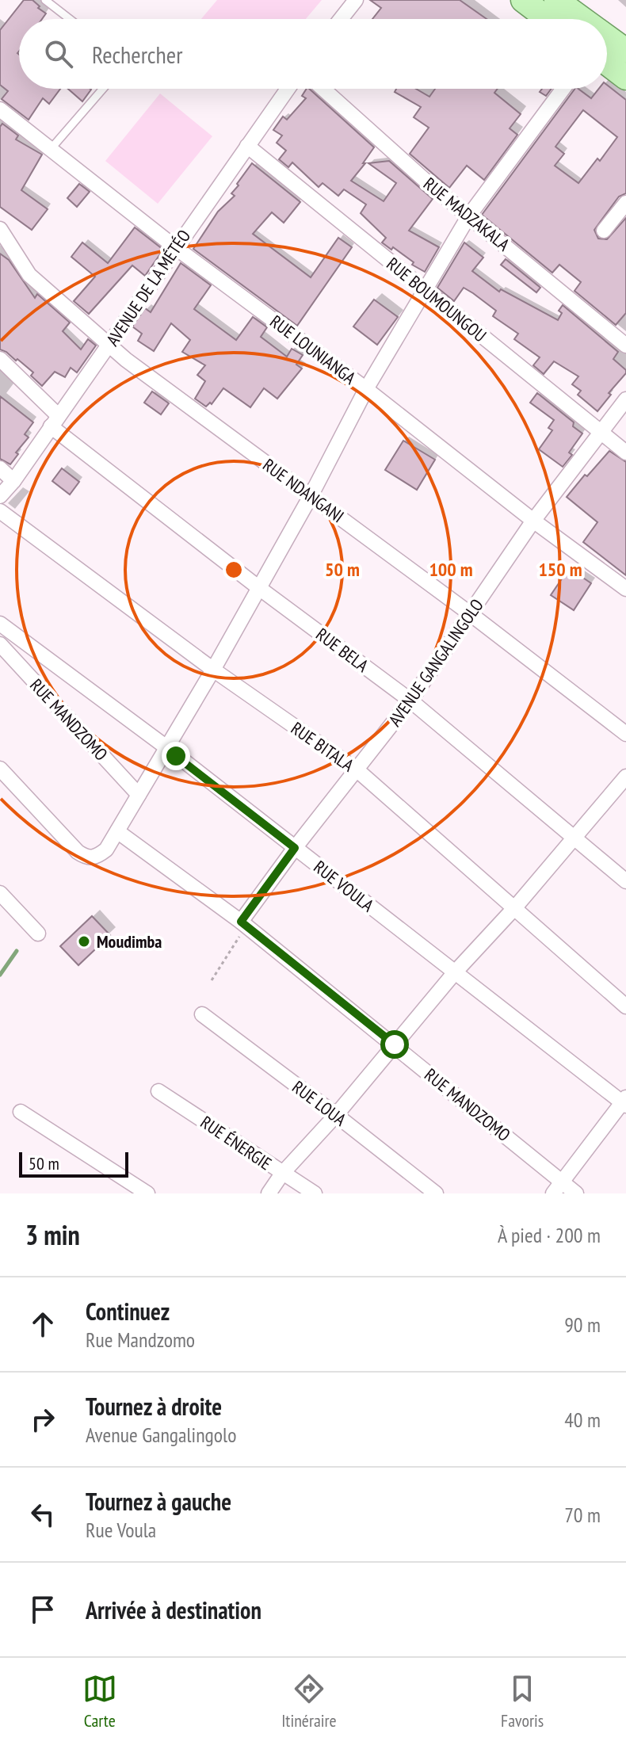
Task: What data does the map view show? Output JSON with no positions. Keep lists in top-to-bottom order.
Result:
{
  "streets": {
    "street": [
      "RUE MADZAKALA",
      "AVENUE DE LA MÉTÉO",
      "RUE BOUMOUNGOU",
      "RUE LOUNIANGA",
      "RUE NDANGANI",
      "RUE BELA",
      "AVENUE GANGALINGOLO",
      "RUE MANDZOMO",
      "RUE BITALA",
      "RUE VOULA",
      "RUE LOUA",
      "RUE ÉNERGIE"
    ]
  },
  "crossings": [
    ["AVENUE DE LA MÉTÉO", "RUE BOUMOUNGOU"],
    ["AVENUE DE LA MÉTÉO", "RUE LOUNIANGA"],
    ["AVENUE DE LA MÉTÉO", "RUE NDANGANI"],
    ["AVENUE DE LA MÉTÉO", "RUE BELA"],
    ["RUE BOUMOUNGOU", "AVENUE GANGALINGOLO"],
    ["RUE LOUNIANGA", "AVENUE GANGALINGOLO"],
    ["RUE NDANGANI", "AVENUE GANGALINGOLO"],
    ["RUE BELA", "AVENUE GANGALINGOLO"],
    ["AVENUE GANGALINGOLO", "RUE MANDZOMO"],
    ["AVENUE GANGALINGOLO", "RUE BITALA"],
    ["AVENUE GANGALINGOLO", "RUE VOULA"]
  ],
  "places": ["Moudimba"],
  "scale_bar": "50 m",
  "page": {
    "search": "Rechercher",
    "scale": "50 m",
    "heading": ["3 min", "À pied · 200 m"],
    "list": [
      ["Continuez", "Rue Mandzomo", "90 m"],
      ["Tournez à droite", "Avenue Gangalingolo", "40 m"],
      ["Tournez à gauche", "Rue Voula", "70 m"],
      "Arrivée à destination"
    ],
    "nav": ["Carte", "Itinéraire", "Favoris"]
  },
  "rings": ["50 m", "100 m", "150 m"]
}
